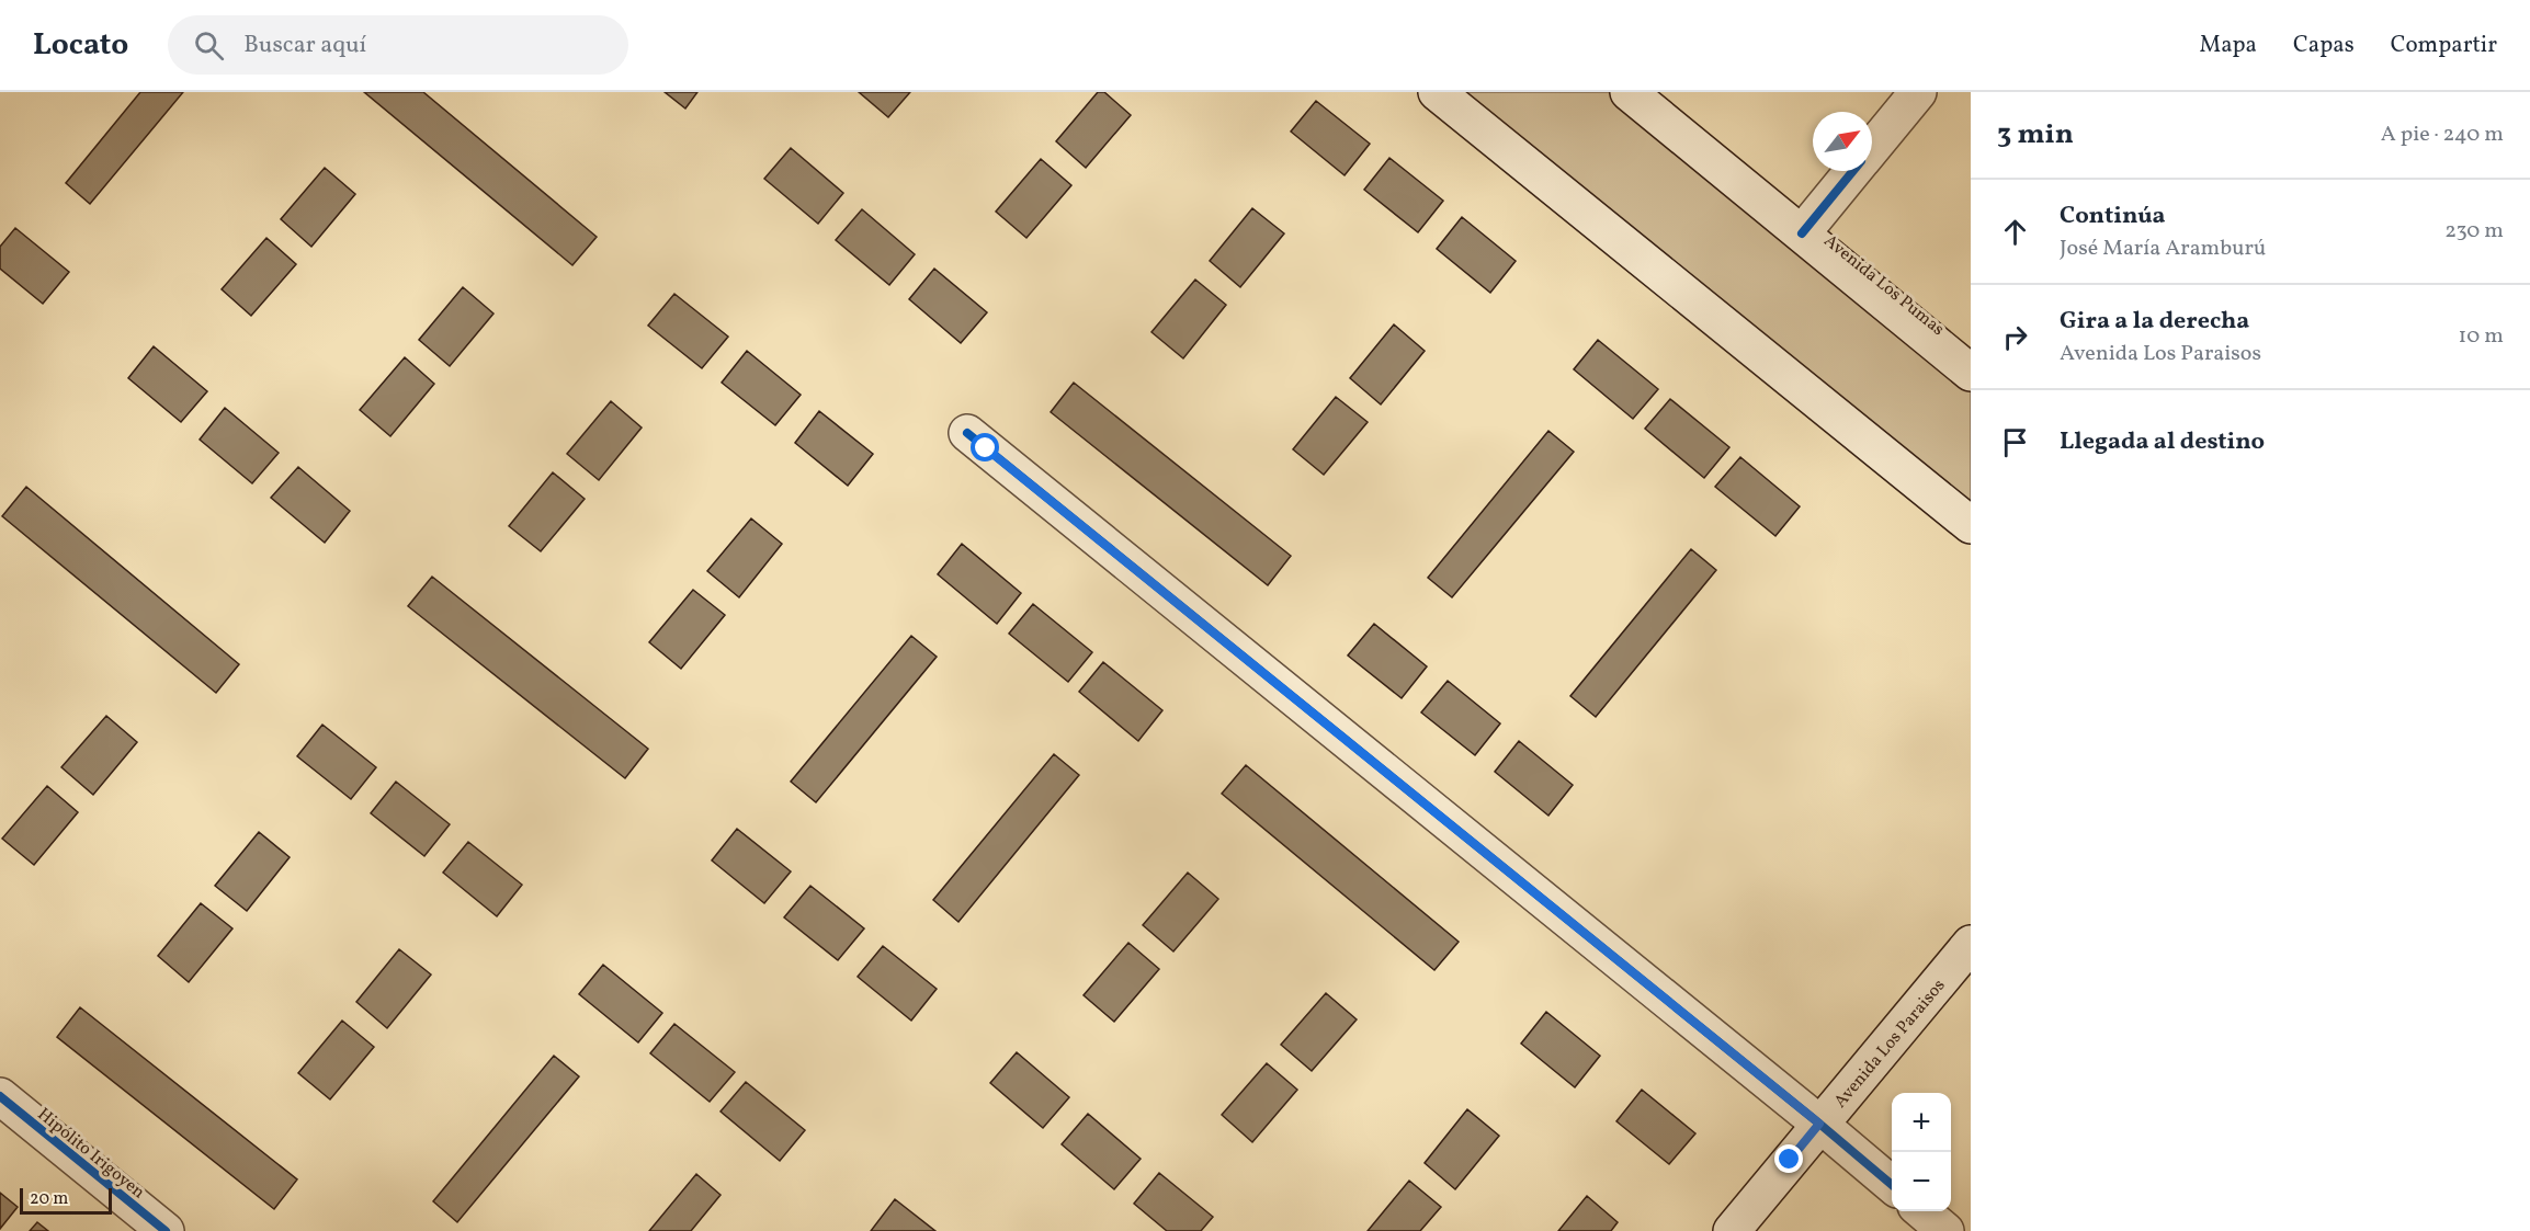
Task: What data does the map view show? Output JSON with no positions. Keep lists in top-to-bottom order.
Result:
{
  "streets": {
    "street": ["Avenida Los Pumas", "Avenida Los Paraisos", "Hipólito Irigoyen"]
  },
  "scale_bar": "20 m",
  "north": "top right",
  "page": {
    "header": "Locato",
    "search": "Buscar aquí",
    "nav": ["Mapa", "Capas", "Compartir"],
    "heading": ["3 min", "A pie · 240 m"],
    "list": [
      ["Continúa", "José María Aramburú", "230 m"],
      ["Gira a la derecha", "Avenida Los Paraisos", "10 m"],
      "Llegada al destino"
    ],
    "map_buttons": ["+", "−"],
    "scale": "20 m"
  }
}
